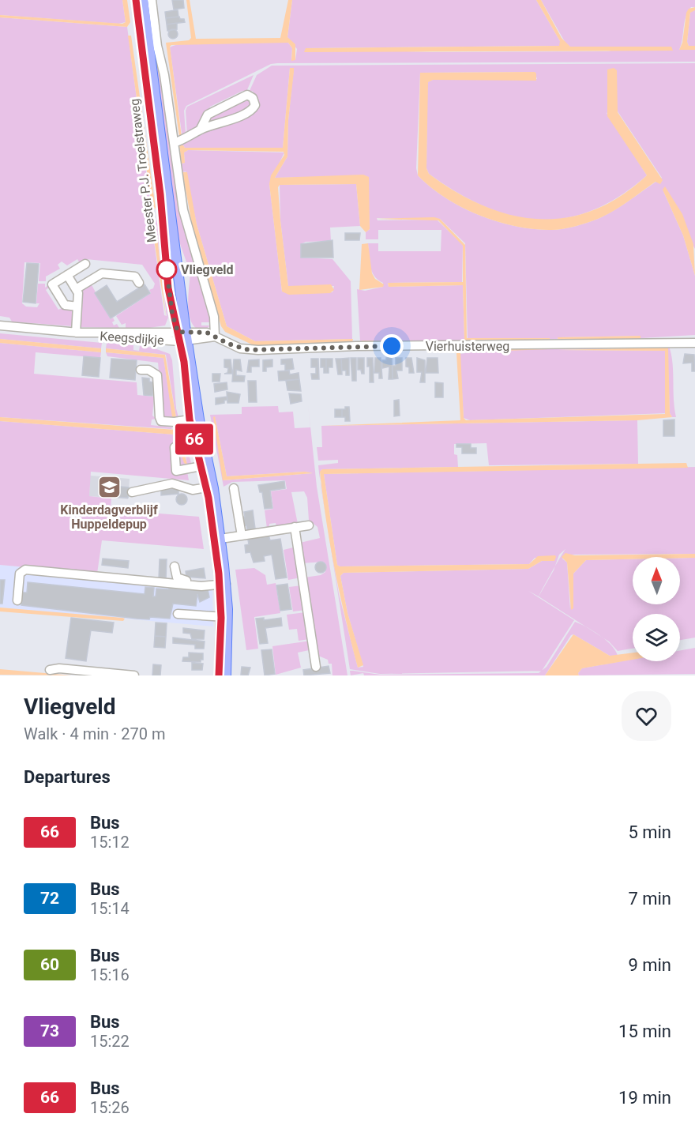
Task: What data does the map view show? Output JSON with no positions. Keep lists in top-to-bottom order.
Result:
{
  "streets": {
    "main road": ["Meester P.J. Troelstraweg"],
    "street": ["Keegsdijkje", "Vierhuisterweg"]
  },
  "crossings": [
    ["Meester P.J. Troelstraweg", "Keegsdijkje"]
  ],
  "places": {
    "other": ["Vliegveld"],
    "school or university": ["Kinderdagverblijf Huppeldepup"]
  },
  "lines": ["bus line 66"],
  "north": "top",
  "page": {
    "on_map": "66",
    "heading": [
      ["Vliegveld", "Walk · 4 min · 270 m"],
      "Departures"
    ],
    "list": [
      {
        "mark": "66",
        "name": "Bus",
        "note": "15:12",
        "value": "5 min"
      },
      {
        "mark": "72",
        "name": "Bus",
        "note": "15:14",
        "value": "7 min"
      },
      {
        "mark": "60",
        "name": "Bus",
        "note": "15:16",
        "value": "9 min"
      },
      {
        "mark": "73",
        "name": "Bus",
        "note": "15:22",
        "value": "15 min"
      },
      {
        "mark": "66",
        "name": "Bus",
        "note": "15:26",
        "value": "19 min"
      }
    ]
  }
}
